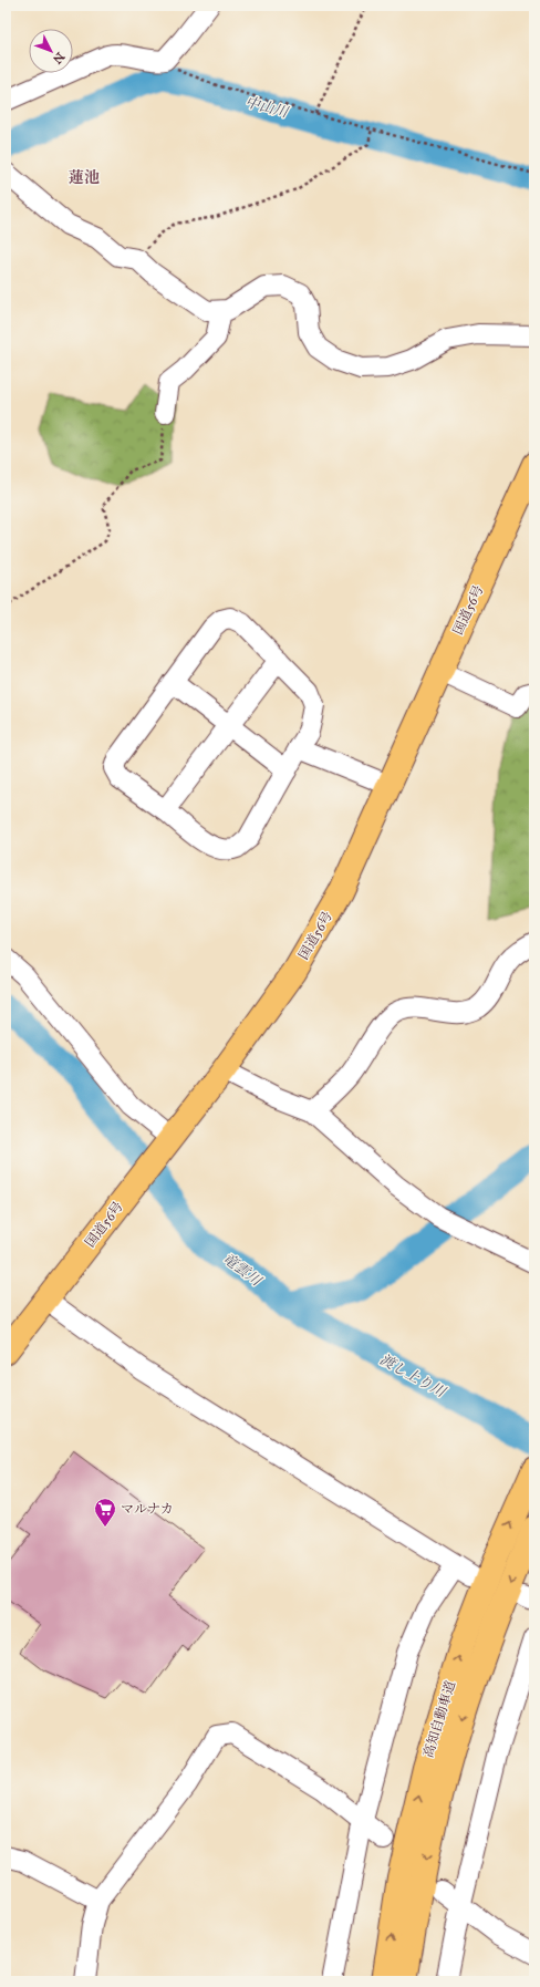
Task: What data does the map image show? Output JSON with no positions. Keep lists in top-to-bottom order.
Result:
{
  "streets": {
    "highway": ["国道56号", "高知自動車道"]
  },
  "districts": ["蓮池"],
  "water": ["中山川", "竜雲川", "渡し上り川"],
  "places": {
    "supermarket": ["マルナカ"]
  },
  "north": "bottom right"
}
